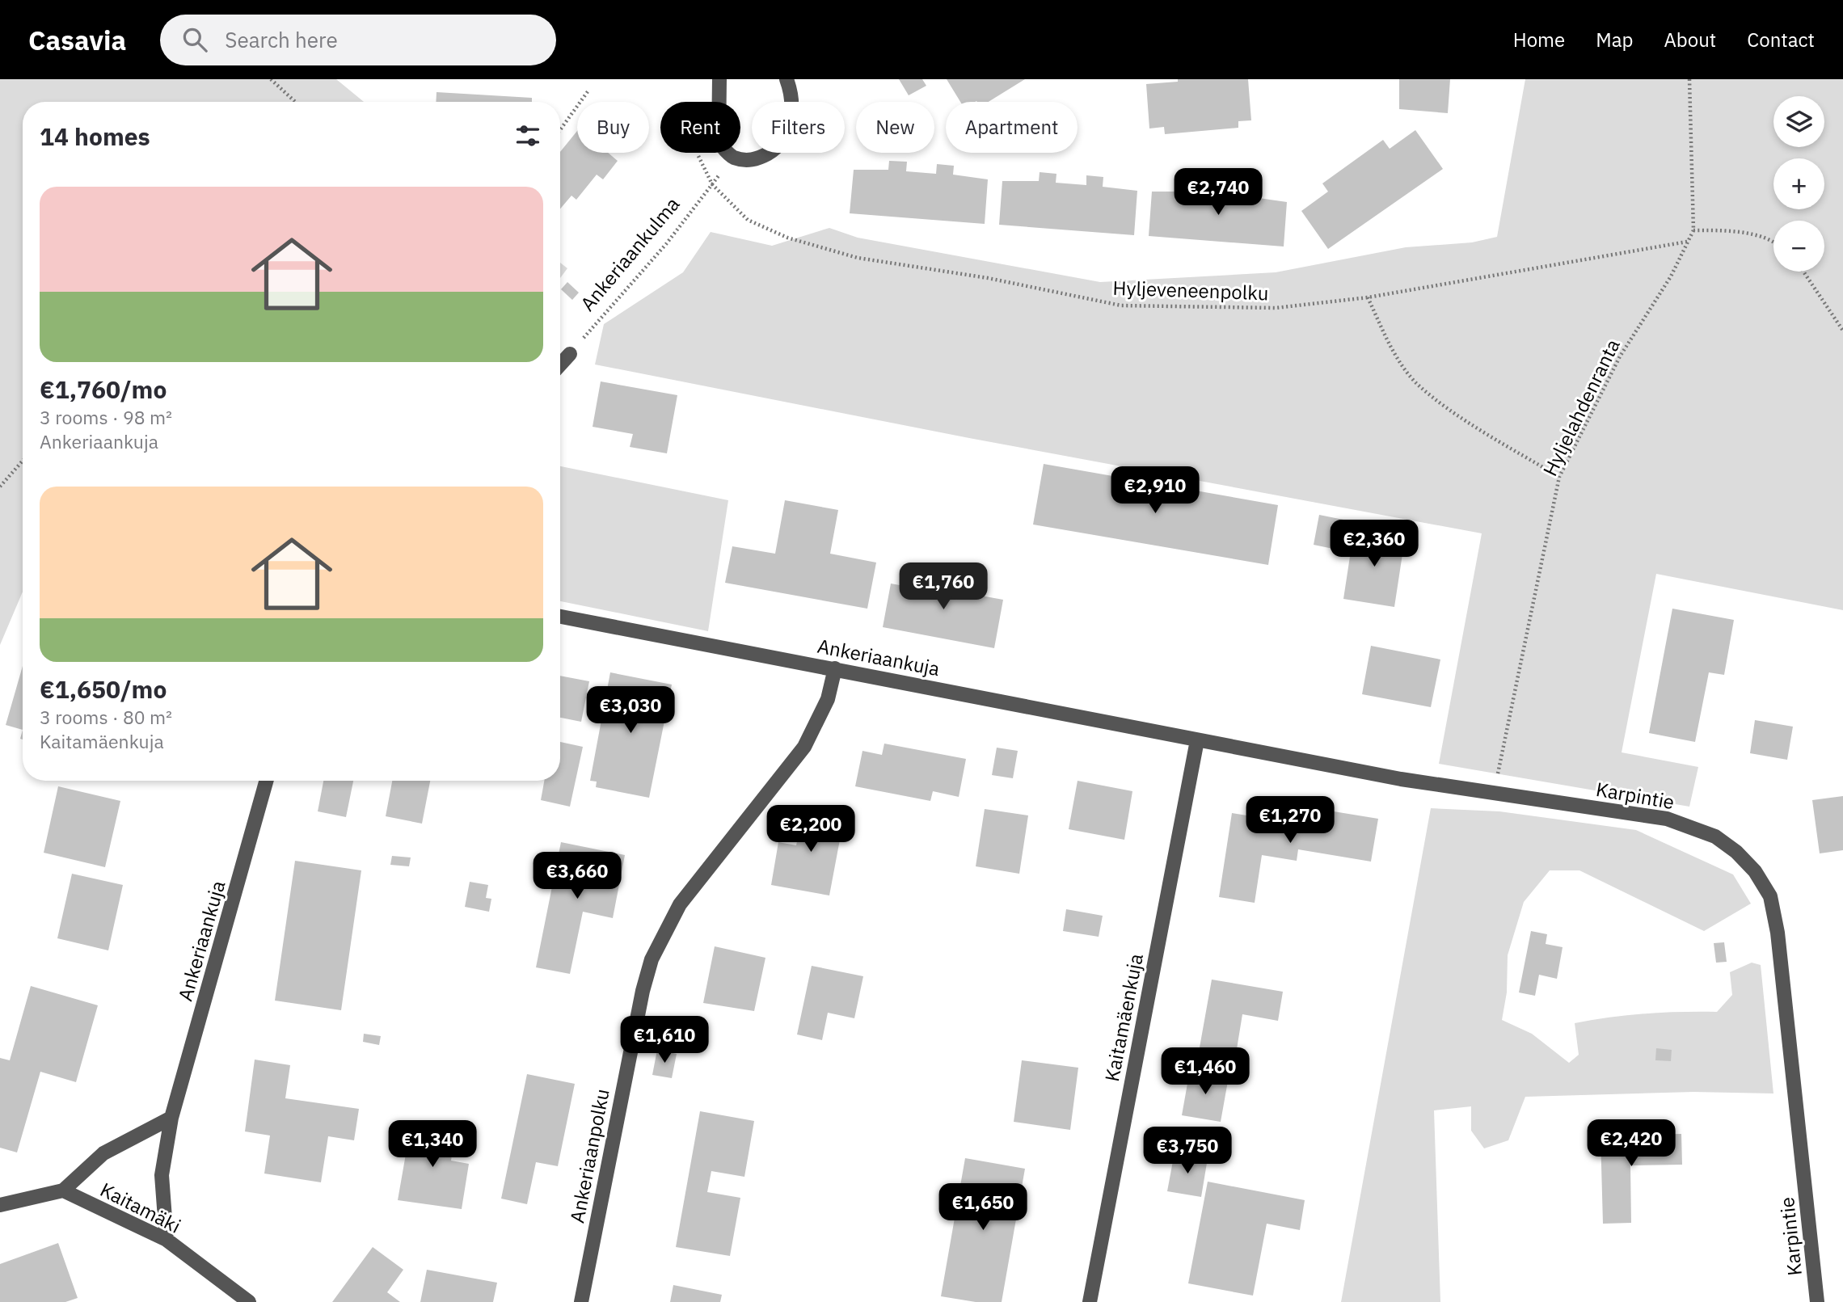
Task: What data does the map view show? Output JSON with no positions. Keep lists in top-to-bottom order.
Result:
{
  "streets": {
    "street": [
      "Ankeriaankuja",
      "Karpintie",
      "Kaitamäenkuja",
      "Ankeriaanpolku",
      "Kaitamäki"
    ],
    "path": ["Ankeriaankulma", "Hyljeveneenpolku", "Hyljelahdenranta"]
  },
  "crossings": [
    ["Ankeriaankulma", "Hyljeveneenpolku"],
    ["Hyljeveneenpolku", "Hyljelahdenranta"],
    ["Hyljelahdenranta", "Karpintie"],
    ["Ankeriaankuja", "Karpintie"],
    ["Ankeriaankuja", "Kaitamäenkuja"],
    ["Ankeriaankuja", "Ankeriaanpolku"],
    ["Ankeriaankuja", "Kaitamäki"],
    ["Karpintie", "Kaitamäenkuja"]
  ],
  "page": {
    "header": "Casavia",
    "search": "Search here",
    "nav": [
      "Home",
      "Map",
      "About",
      "Contact"
    ],
    "map_buttons": ["+", "−"],
    "chip": [
      "Buy",
      "Rent",
      "Filters",
      "New",
      "Apartment"
    ],
    "heading": "14 homes",
    "price": [
      "€2,740",
      "€2,910",
      "€2,360",
      "€1,760",
      "€3,030",
      "€1,270",
      "€2,200",
      "€3,660",
      "€1,610",
      "€1,460",
      "€2,420",
      "€1,340",
      "€3,750",
      "€1,650"
    ],
    "list": [
      {
        "name": "€1,760/mo",
        "note": "3 rooms · 98 m² · Ankeriaankuja"
      },
      {
        "name": "€1,650/mo",
        "note": "3 rooms · 80 m² · Kaitamäenkuja"
      }
    ]
  }
}
